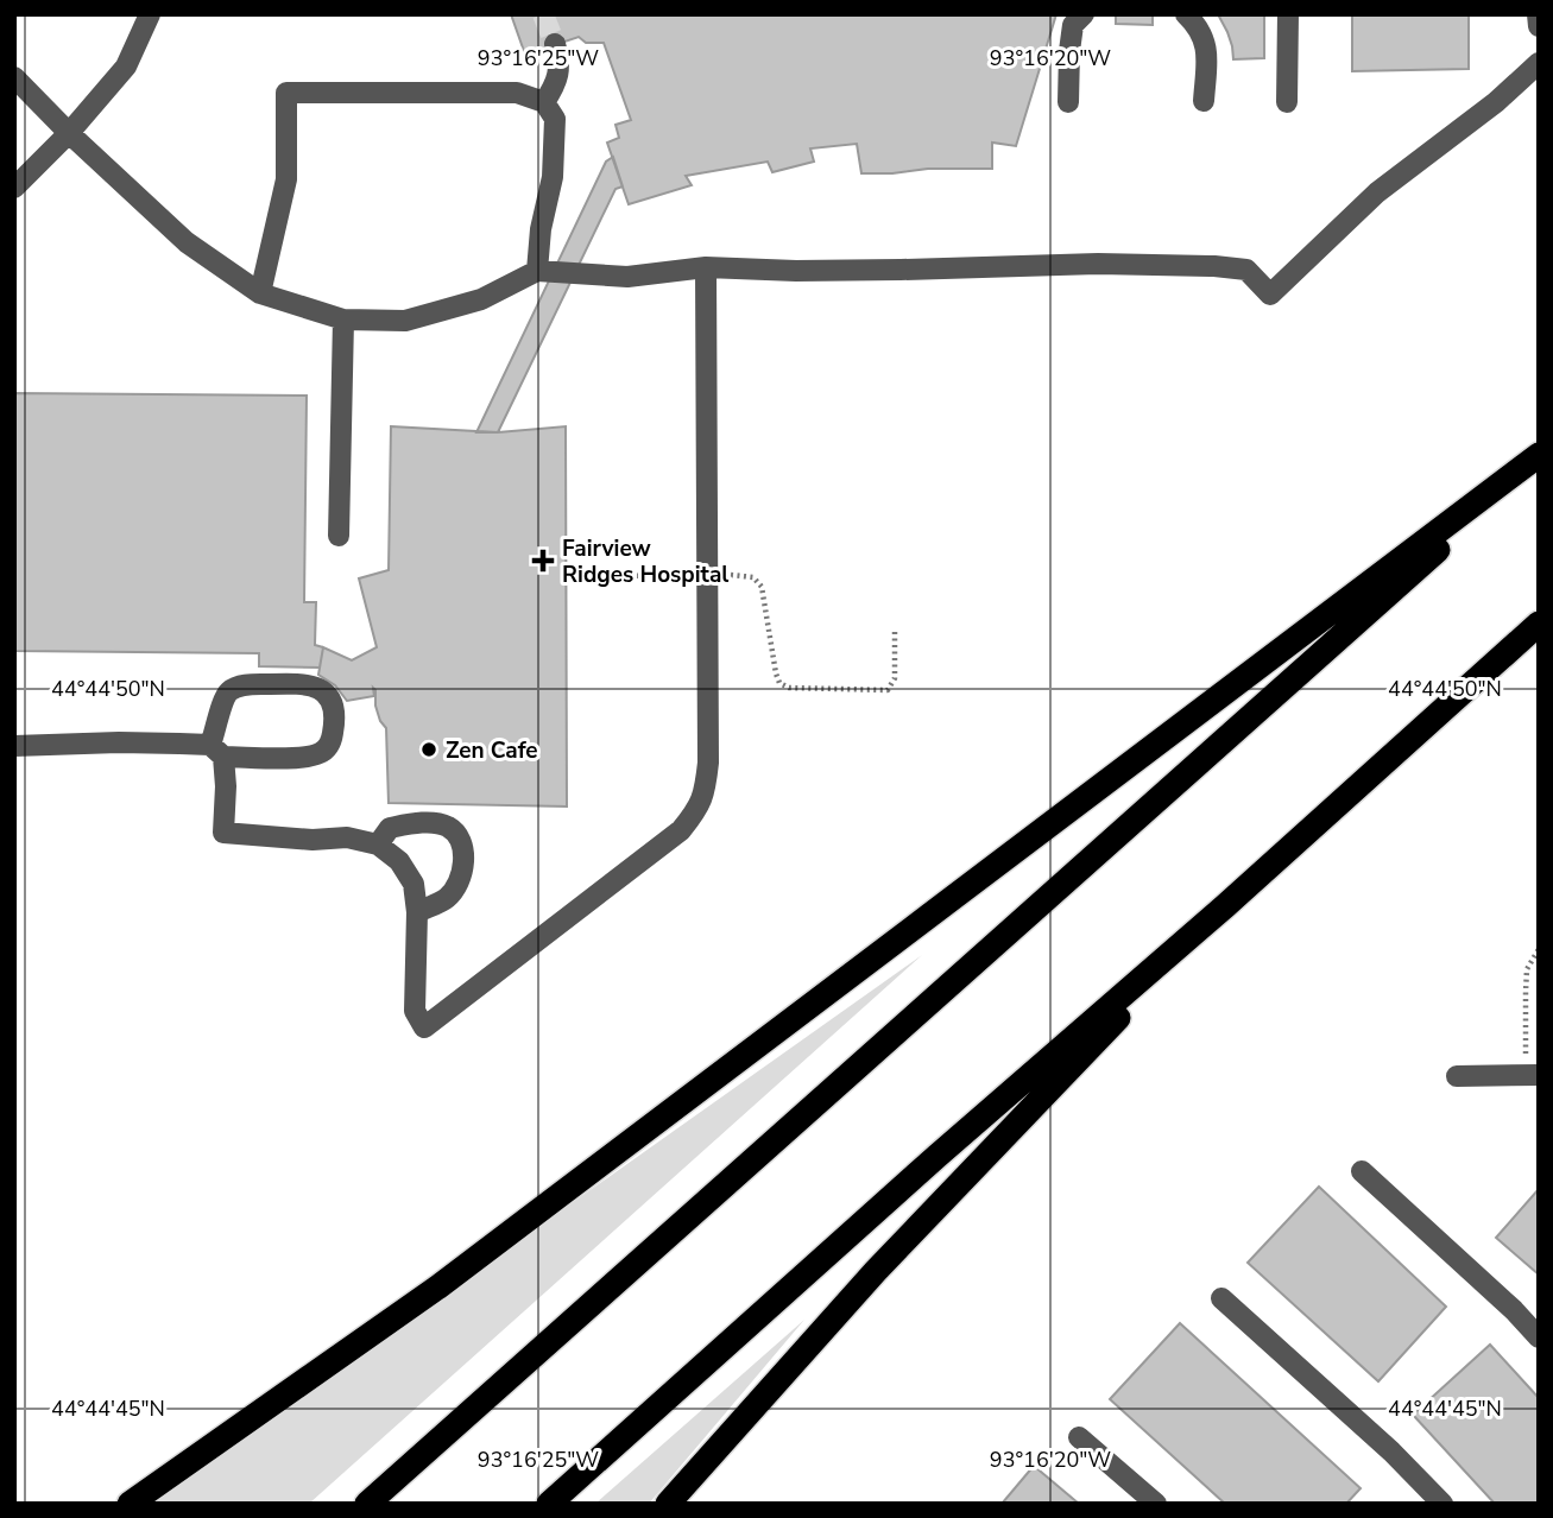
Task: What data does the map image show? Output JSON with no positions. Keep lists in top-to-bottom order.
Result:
{
  "places": {
    "health": ["Fairview Ridges Hospital"],
    "other": ["Zen Cafe"]
  },
  "coordinates": [
    "93°16'25\"W",
    "93°16'20\"W",
    "44°44'50\"N",
    "44°44'45\"N"
  ]
}
